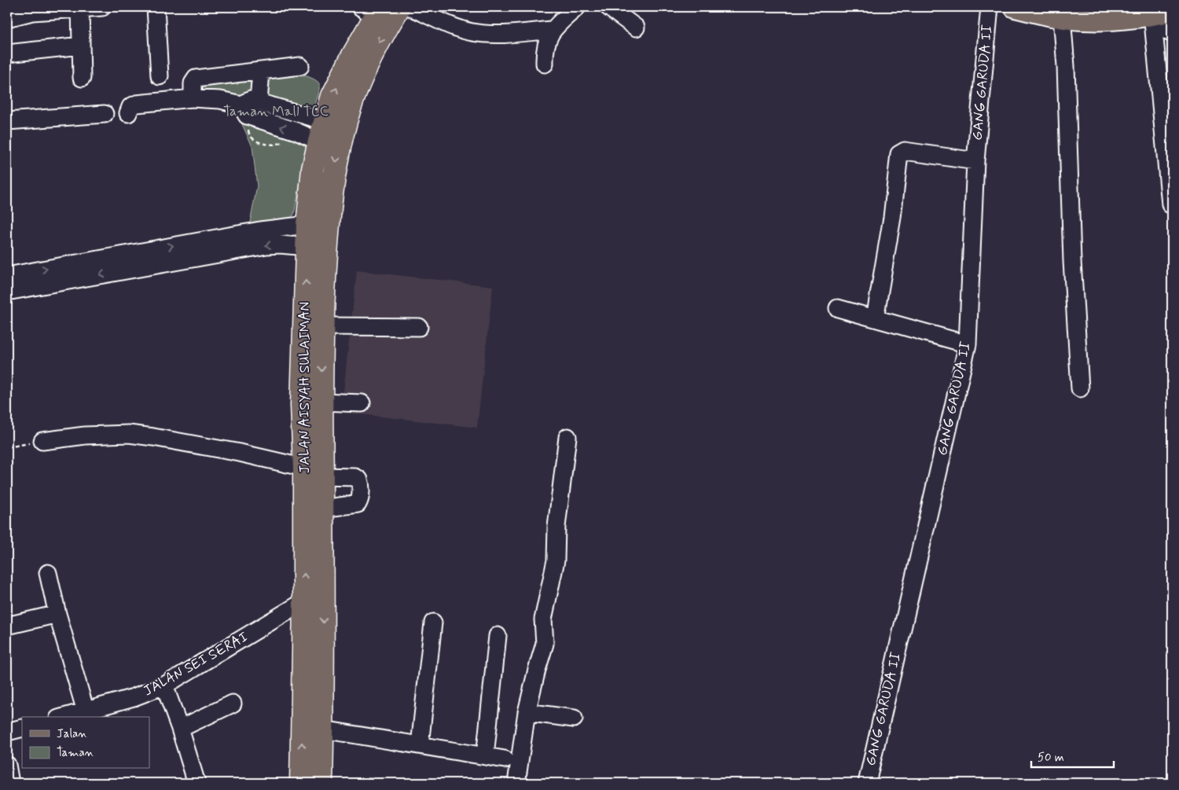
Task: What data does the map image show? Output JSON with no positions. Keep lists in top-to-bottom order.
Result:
{
  "streets": {
    "highway": ["JALAN AISYAH SULAIMAN"],
    "street": ["GANG GARUDA II", "JALAN SEI SERAI"]
  },
  "crossings": [
    ["JALAN AISYAH SULAIMAN", "JALAN SEI SERAI"]
  ],
  "parks": ["Taman Mall TCC"],
  "legend": ["Jalan", "Taman"],
  "scale_bar": "50 m"
}
